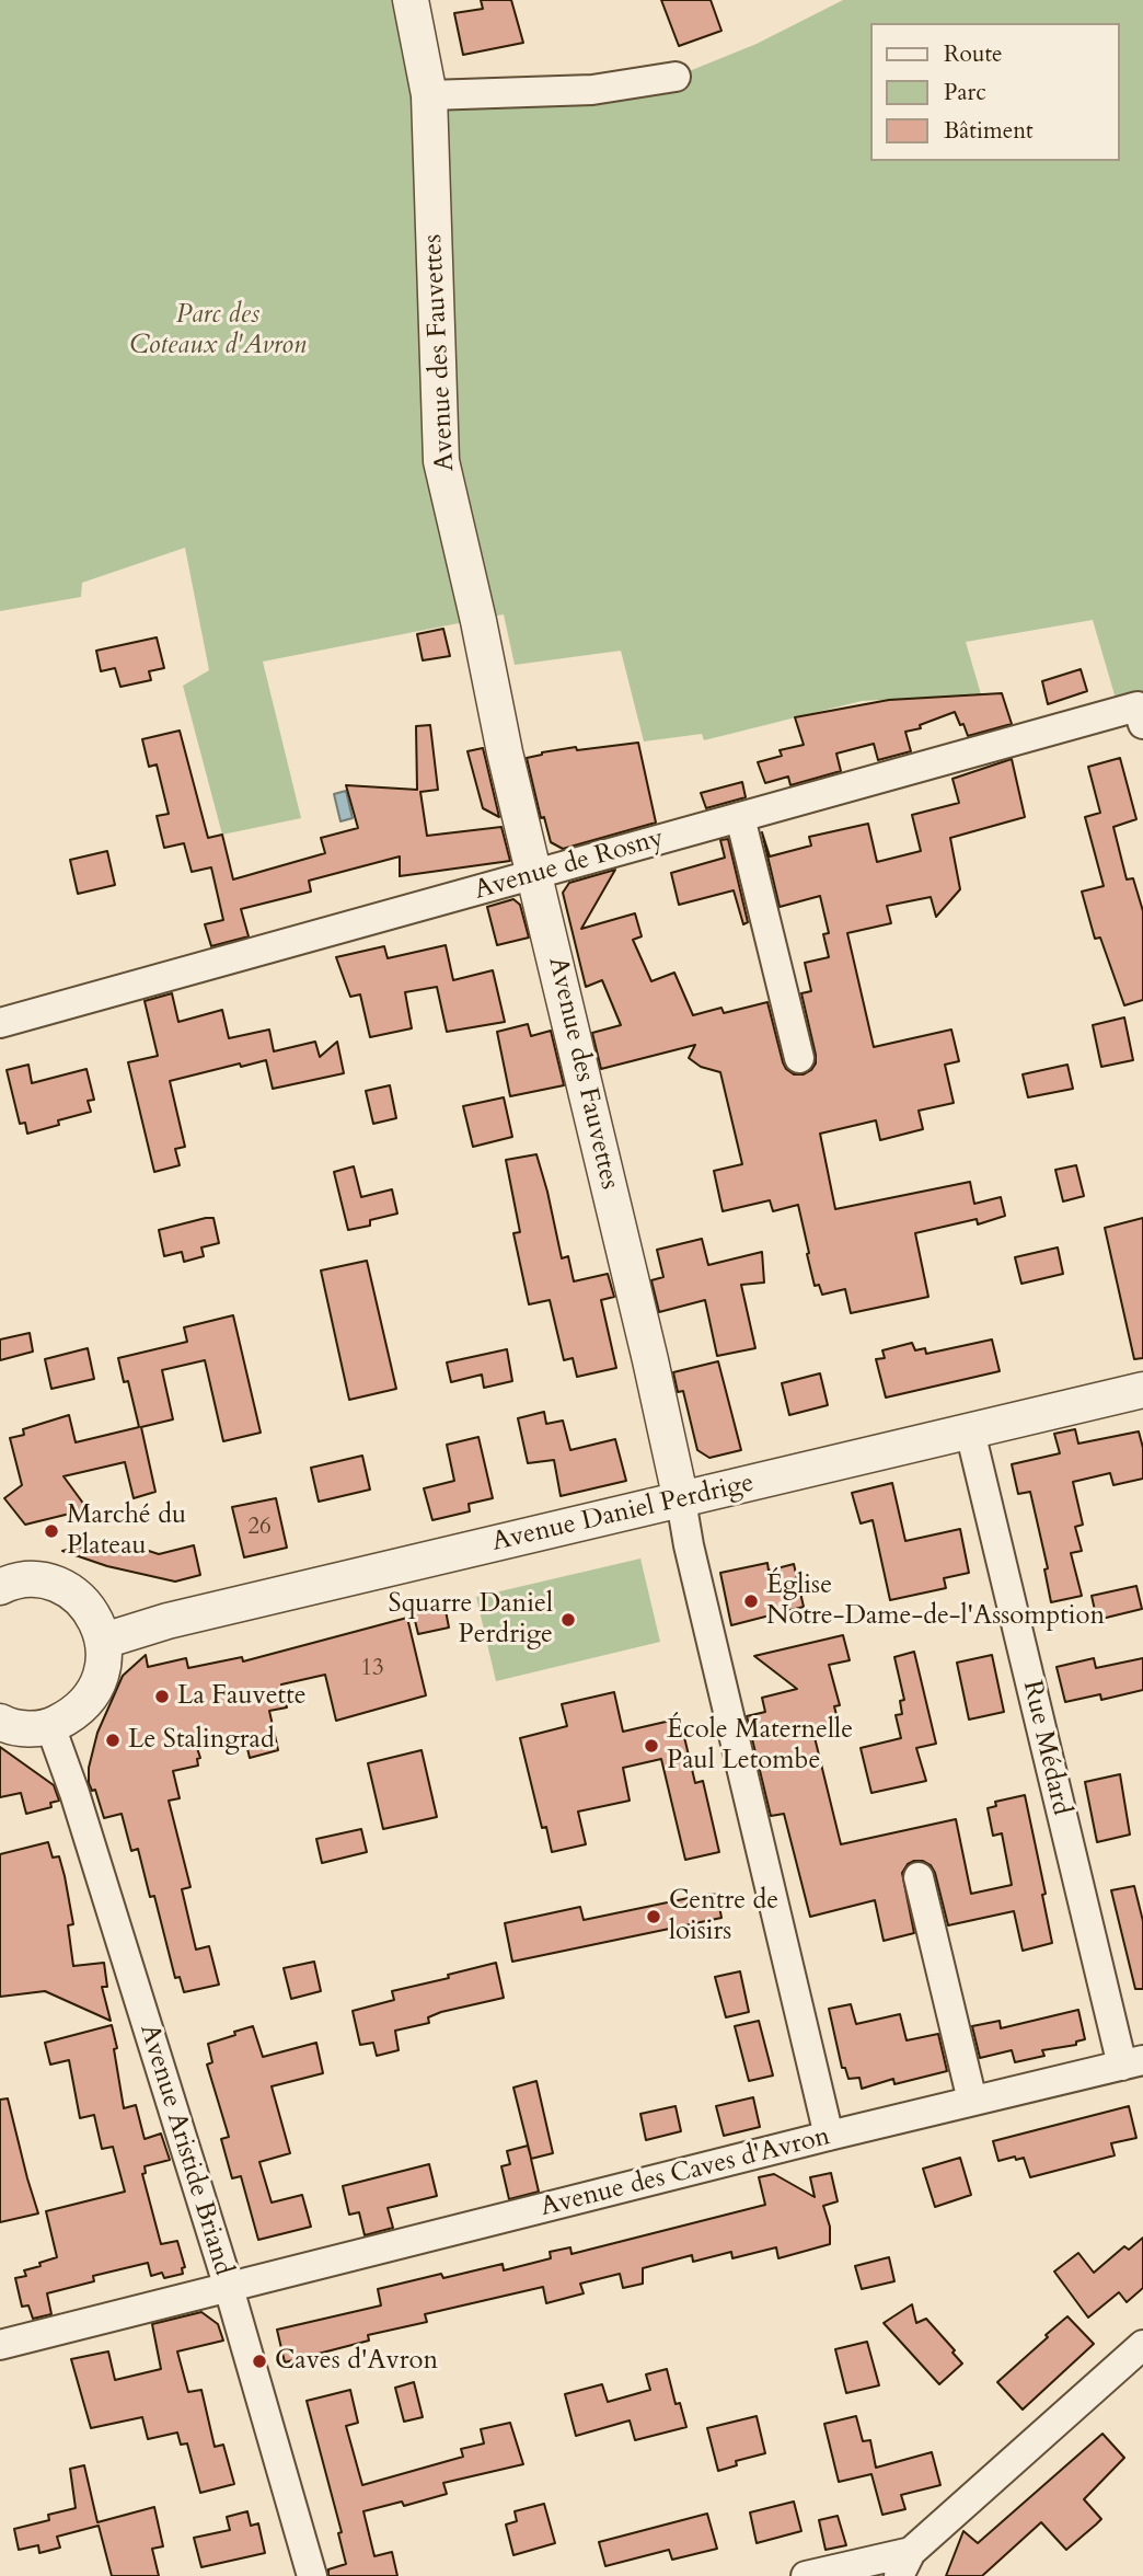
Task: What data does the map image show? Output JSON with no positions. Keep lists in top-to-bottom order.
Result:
{
  "streets": {
    "street": [
      "Avenue des Fauvettes",
      "Avenue de Rosny",
      "Avenue Daniel Perdrige",
      "Rue Médard",
      "Avenue Aristide Briand",
      "Avenue des Caves d'Avron"
    ]
  },
  "crossings": [
    ["Avenue des Fauvettes", "Avenue de Rosny"],
    ["Avenue des Fauvettes", "Avenue Daniel Perdrige"],
    ["Avenue des Fauvettes", "Avenue des Caves d'Avron"],
    ["Avenue Daniel Perdrige", "Rue Médard"],
    ["Rue Médard", "Avenue des Caves d'Avron"],
    ["Avenue Aristide Briand", "Avenue des Caves d'Avron"]
  ],
  "parks": ["Parc des Coteaux d'Avron"],
  "places": [
    "Marché du Plateau",
    "Église Notre-Dame-de-l'Assomption",
    "Squarre Daniel Perdrige",
    "La Fauvette",
    "Le Stalingrad",
    "École Maternelle Paul Letombe",
    "Centre de loisirs",
    "Caves d'Avron"
  ],
  "house_numbers": ["26", "13"],
  "legend": ["Route", "Parc", "Bâtiment"]
}
